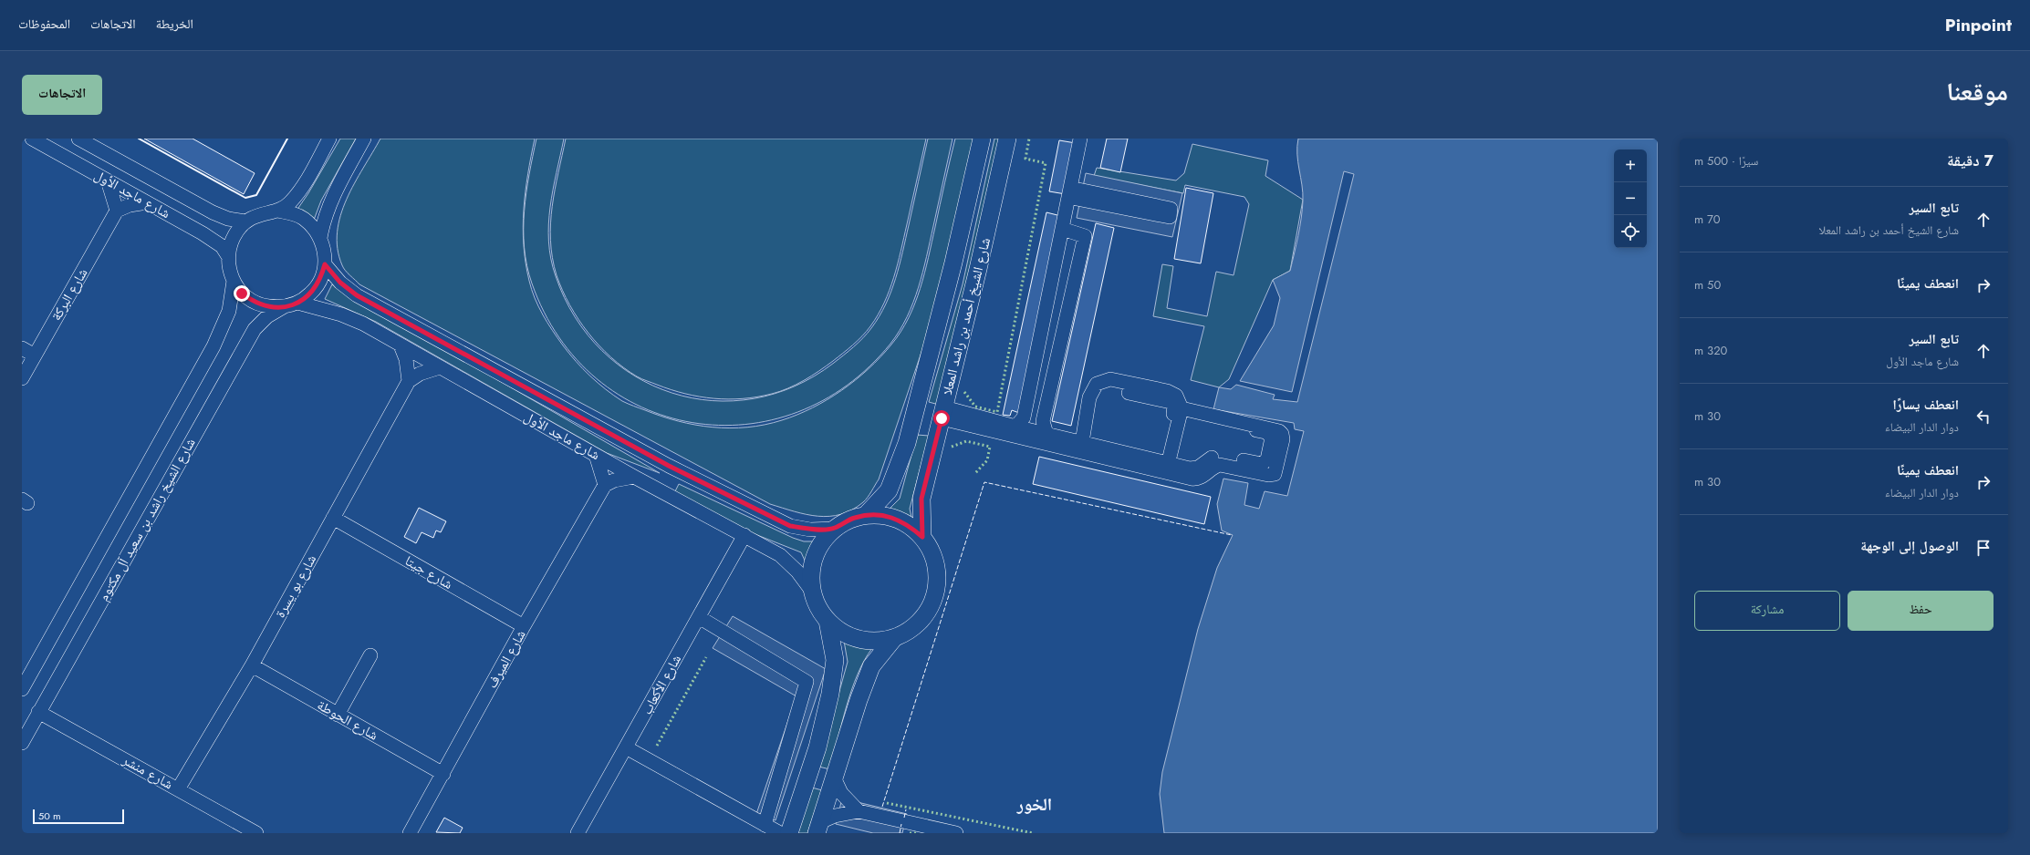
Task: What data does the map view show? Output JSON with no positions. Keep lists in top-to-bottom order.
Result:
{
  "streets": {
    "main road": ["شارع الشيخ أحمد بن راشد المعلا"],
    "street": [
      "شارع ماجد الأول",
      "شارع البركة",
      "شارع الشيخ راشد بن سعيد آل مكتوم",
      "شارع جيتا",
      "شارع بو يسرة",
      "شارع الميرف",
      "شارع الأكعاب",
      "شارع الحوطة",
      "شارع منشر"
    ]
  },
  "crossings": [
    ["شارع ماجد الأول", "شارع الشيخ أحمد بن راشد المعلا"],
    ["شارع ماجد الأول", "شارع الشيخ راشد بن سعيد آل مكتوم"],
    ["شارع ماجد الأول", "شارع الأكعاب"],
    ["شارع الشيخ راشد بن سعيد آل مكتوم", "شارع منشر"],
    ["شارع جيتا", "شارع بو يسرة"],
    ["شارع جيتا", "شارع الميرف"],
    ["شارع بو يسرة", "شارع الحوطة"],
    ["شارع بو يسرة", "شارع منشر"],
    ["شارع الميرف", "شارع الحوطة"]
  ],
  "districts": ["الخور"],
  "scale_bar": "50 m",
  "page": {
    "header": "Pinpoint",
    "nav": ["الخريطة", "الاتجاهات", "المحفوظات"],
    "title": "موقعنا",
    "buttons": [
      "الاتجاهات",
      ["حفظ", "مشاركة"]
    ],
    "heading": ["7 دقيقة", "سيرًا · 500 m"],
    "map_buttons": ["+", "−"],
    "list": [
      ["تابع السير", "شارع الشيخ أحمد بن راشد المعلا", "70 m"],
      ["انعطف يمينًا", "50 m"],
      ["تابع السير", "شارع ماجد الأول", "320 m"],
      ["انعطف يسارًا", "دوار الدار البيضاء", "30 m"],
      ["انعطف يمينًا", "دوار الدار البيضاء", "30 m"],
      "الوصول إلى الوجهة"
    ],
    "scale": "50 m"
  }
}
